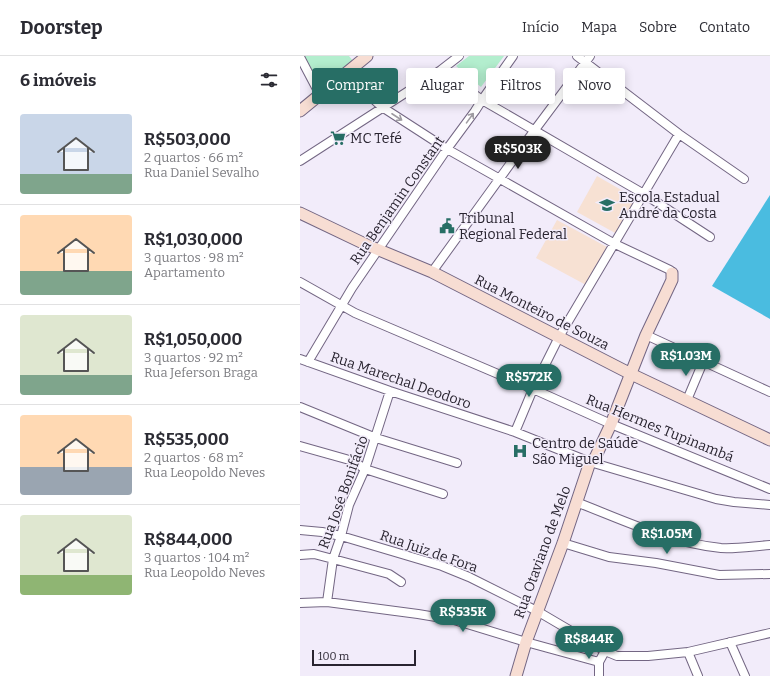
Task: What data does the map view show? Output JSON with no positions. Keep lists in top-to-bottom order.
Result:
{
  "streets": {
    "street": [
      "Rua Benjamin Constant",
      "Rua Monteiro de Souza",
      "Rua Marechal Deodoro",
      "Rua Hermes Tupinambá",
      "Rua José Bonifácio",
      "Rua Juiz de Fora",
      "Rua Otaviano de Melo"
    ]
  },
  "crossings": [
    ["Rua Benjamin Constant", "Rua Monteiro de Souza"],
    ["Rua Benjamin Constant", "Rua Marechal Deodoro"],
    ["Rua Benjamin Constant", "Rua Hermes Tupinambá"],
    ["Rua Monteiro de Souza", "Rua Otaviano de Melo"],
    ["Rua Marechal Deodoro", "Rua José Bonifácio"],
    ["Rua Marechal Deodoro", "Rua Otaviano de Melo"],
    ["Rua Hermes Tupinambá", "Rua Otaviano de Melo"],
    ["Rua José Bonifácio", "Rua Juiz de Fora"],
    ["Rua Juiz de Fora", "Rua Otaviano de Melo"]
  ],
  "places": {
    "supermarket": ["MC Tefé"],
    "school or university": ["Escola Estadual André da Costa"],
    "public building": ["Tribunal Regional Federal"],
    "hospital": ["Centro de Saúde São Miguel"]
  },
  "scale_bar": "100 m",
  "page": {
    "header": "Doorstep",
    "nav": [
      "Início",
      "Mapa",
      "Sobre",
      "Contato"
    ],
    "heading": "6 imóveis",
    "chip": [
      "Comprar",
      "Alugar",
      "Filtros",
      "Novo"
    ],
    "list": [
      {
        "name": "R$503,000",
        "note": "2 quartos · 66 m² · Rua Daniel Sevalho"
      },
      {
        "name": "R$1,030,000",
        "note": "3 quartos · 98 m² · Apartamento"
      },
      {
        "name": "R$1,050,000",
        "note": "3 quartos · 92 m² · Rua Jeferson Braga"
      },
      {
        "name": "R$535,000",
        "note": "2 quartos · 68 m² · Rua Leopoldo Neves"
      },
      {
        "name": "R$844,000",
        "note": "3 quartos · 104 m² · Rua Leopoldo Neves"
      }
    ],
    "price": [
      "R$503K",
      "R$1.03M",
      "R$572K",
      "R$1.05M",
      "R$535K",
      "R$844K"
    ],
    "scale": "100 m"
  }
}
